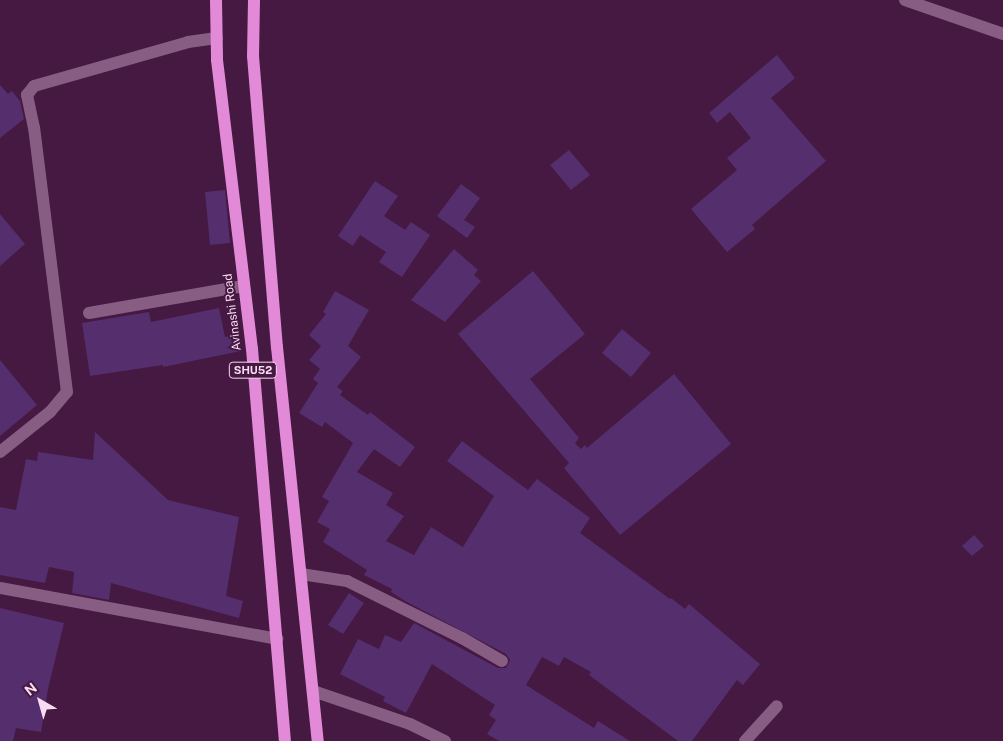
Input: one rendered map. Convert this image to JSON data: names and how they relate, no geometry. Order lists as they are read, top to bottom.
{
  "streets": {
    "main road": ["Avinashi Road", "SHU52"]
  },
  "north": "top left"
}
